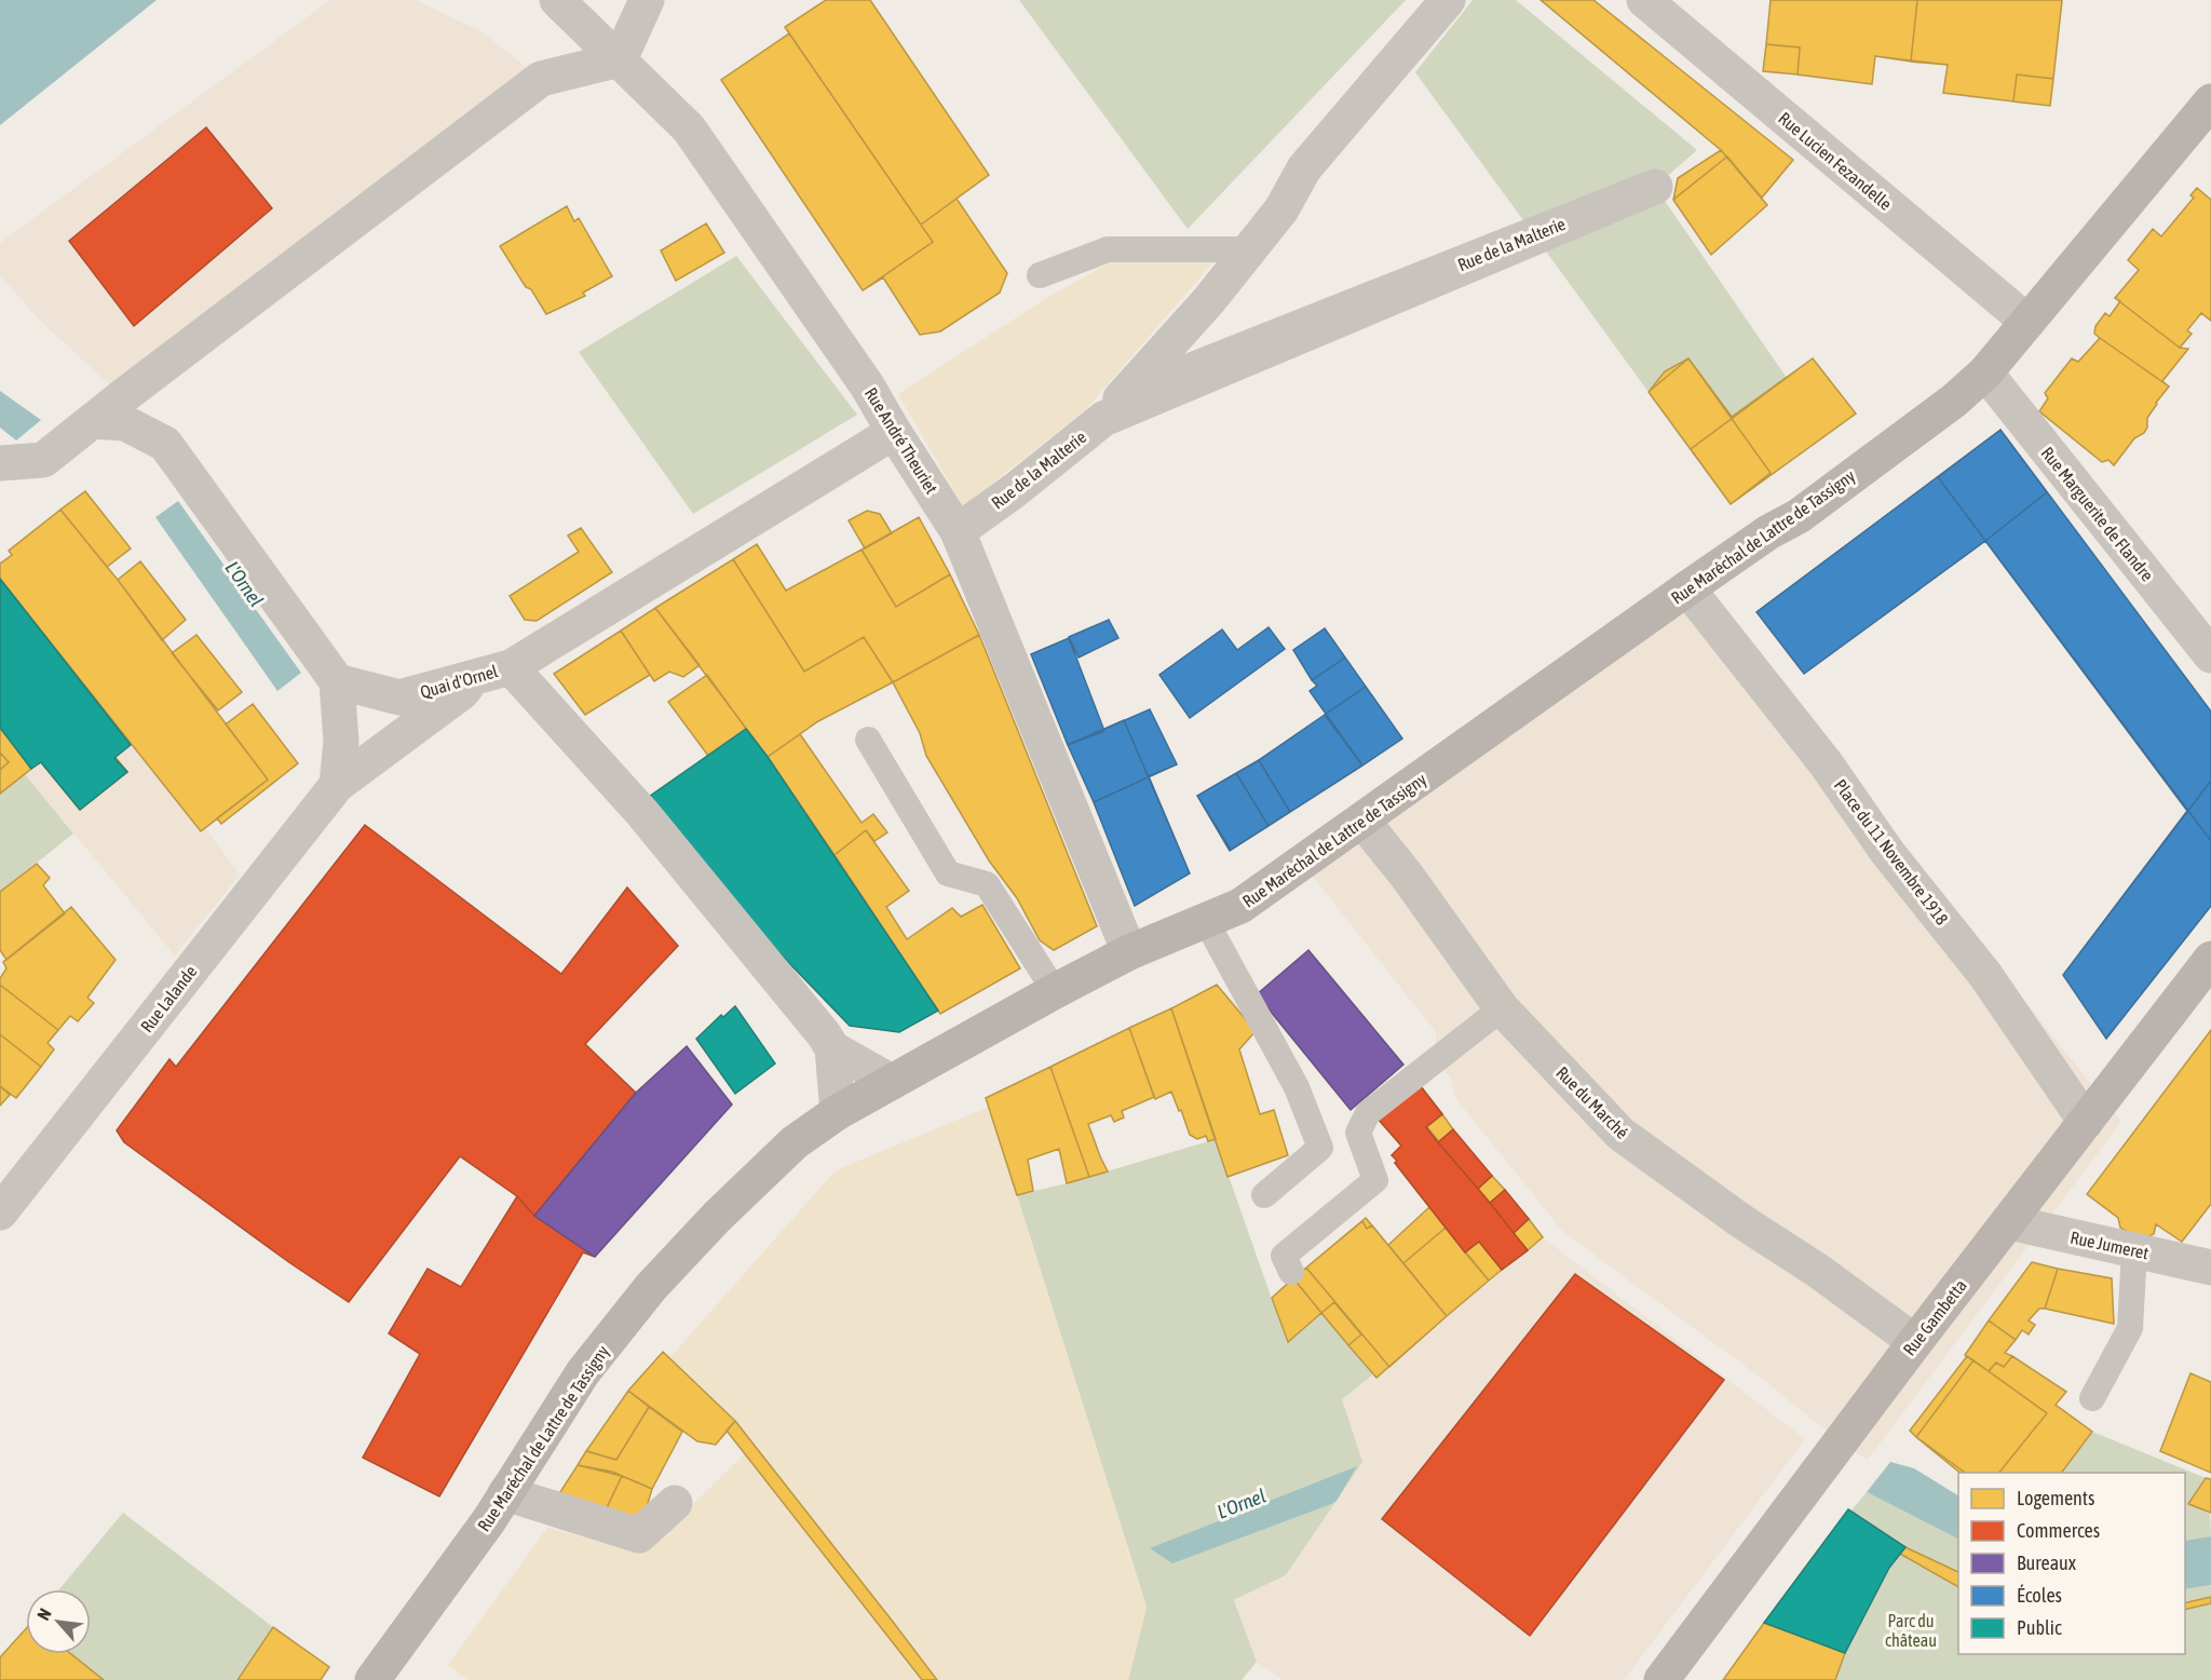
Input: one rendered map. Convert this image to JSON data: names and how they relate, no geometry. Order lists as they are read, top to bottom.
{
  "streets": {
    "main road": ["Rue Maréchal de Lattre de Tassigny", "Rue Gambetta"],
    "street": [
      "Rue Lucien Fezandelle",
      "Rue de la Malterie",
      "Rue André Theuriet",
      "Rue Marguerite de Flandre",
      "Quai d'Ornel",
      "Place du 11 Novembre 1918",
      "Rue Lalande",
      "Rue du Marché",
      "Rue Jumeret"
    ]
  },
  "crossings": [
    ["Rue Lucien Fezandelle", "Rue Maréchal de Lattre de Tassigny"],
    ["Rue de la Malterie", "Rue André Theuriet"],
    ["Rue André Theuriet", "Rue Maréchal de Lattre de Tassigny"],
    ["Rue Marguerite de Flandre", "Rue Maréchal de Lattre de Tassigny"],
    ["Rue Maréchal de Lattre de Tassigny", "Place du 11 Novembre 1918"],
    ["Rue Maréchal de Lattre de Tassigny", "Rue du Marché"],
    ["Quai d'Ornel", "Rue Lalande"],
    ["Place du 11 Novembre 1918", "Rue Gambetta"],
    ["Rue du Marché", "Rue Gambetta"],
    ["Rue Jumeret", "Rue Gambetta"]
  ],
  "water": ["L'Ornel"],
  "parks": ["Parc du château"],
  "legend": [
    "Logements",
    "Commerces",
    "Bureaux",
    "Écoles",
    "Public"
  ],
  "north": "top left"
}
